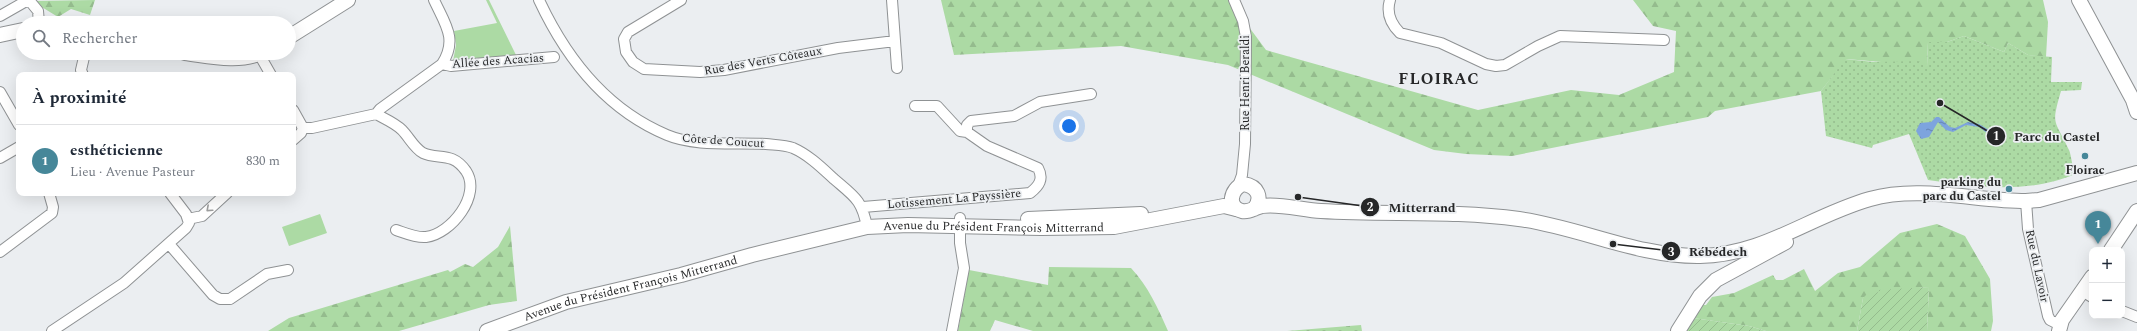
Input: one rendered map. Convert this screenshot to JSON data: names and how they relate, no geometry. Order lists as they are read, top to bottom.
{
  "streets": {
    "street": [
      "Allée des Acacias",
      "Rue des Verts Côteaux",
      "Rue Henri Beraldi",
      "Côte de Coucut",
      "Lotissement La Payssière",
      "Avenue du Président François Mitterrand",
      "Rue du Lavoir"
    ]
  },
  "crossings": [
    ["Rue Henri Beraldi", "Avenue du Président François Mitterrand"],
    ["Côte de Coucut", "Lotissement La Payssière"],
    ["Côte de Coucut", "Avenue du Président François Mitterrand"],
    ["Lotissement La Payssière", "Avenue du Président François Mitterrand"]
  ],
  "districts": ["FLOIRAC"],
  "places": [
    "Parc du Castel",
    "Floirac",
    "parking du parc du Castel",
    "Mitterrand",
    "Rébédech"
  ],
  "page": {
    "search": "Rechercher",
    "heading": "À proximité",
    "list": [
      {
        "mark": "1",
        "name": "esthéticienne",
        "note": "Lieu · Avenue Pasteur",
        "value": "830 m"
      }
    ],
    "pins": "1",
    "map_buttons": ["+", "−"]
  }
}
